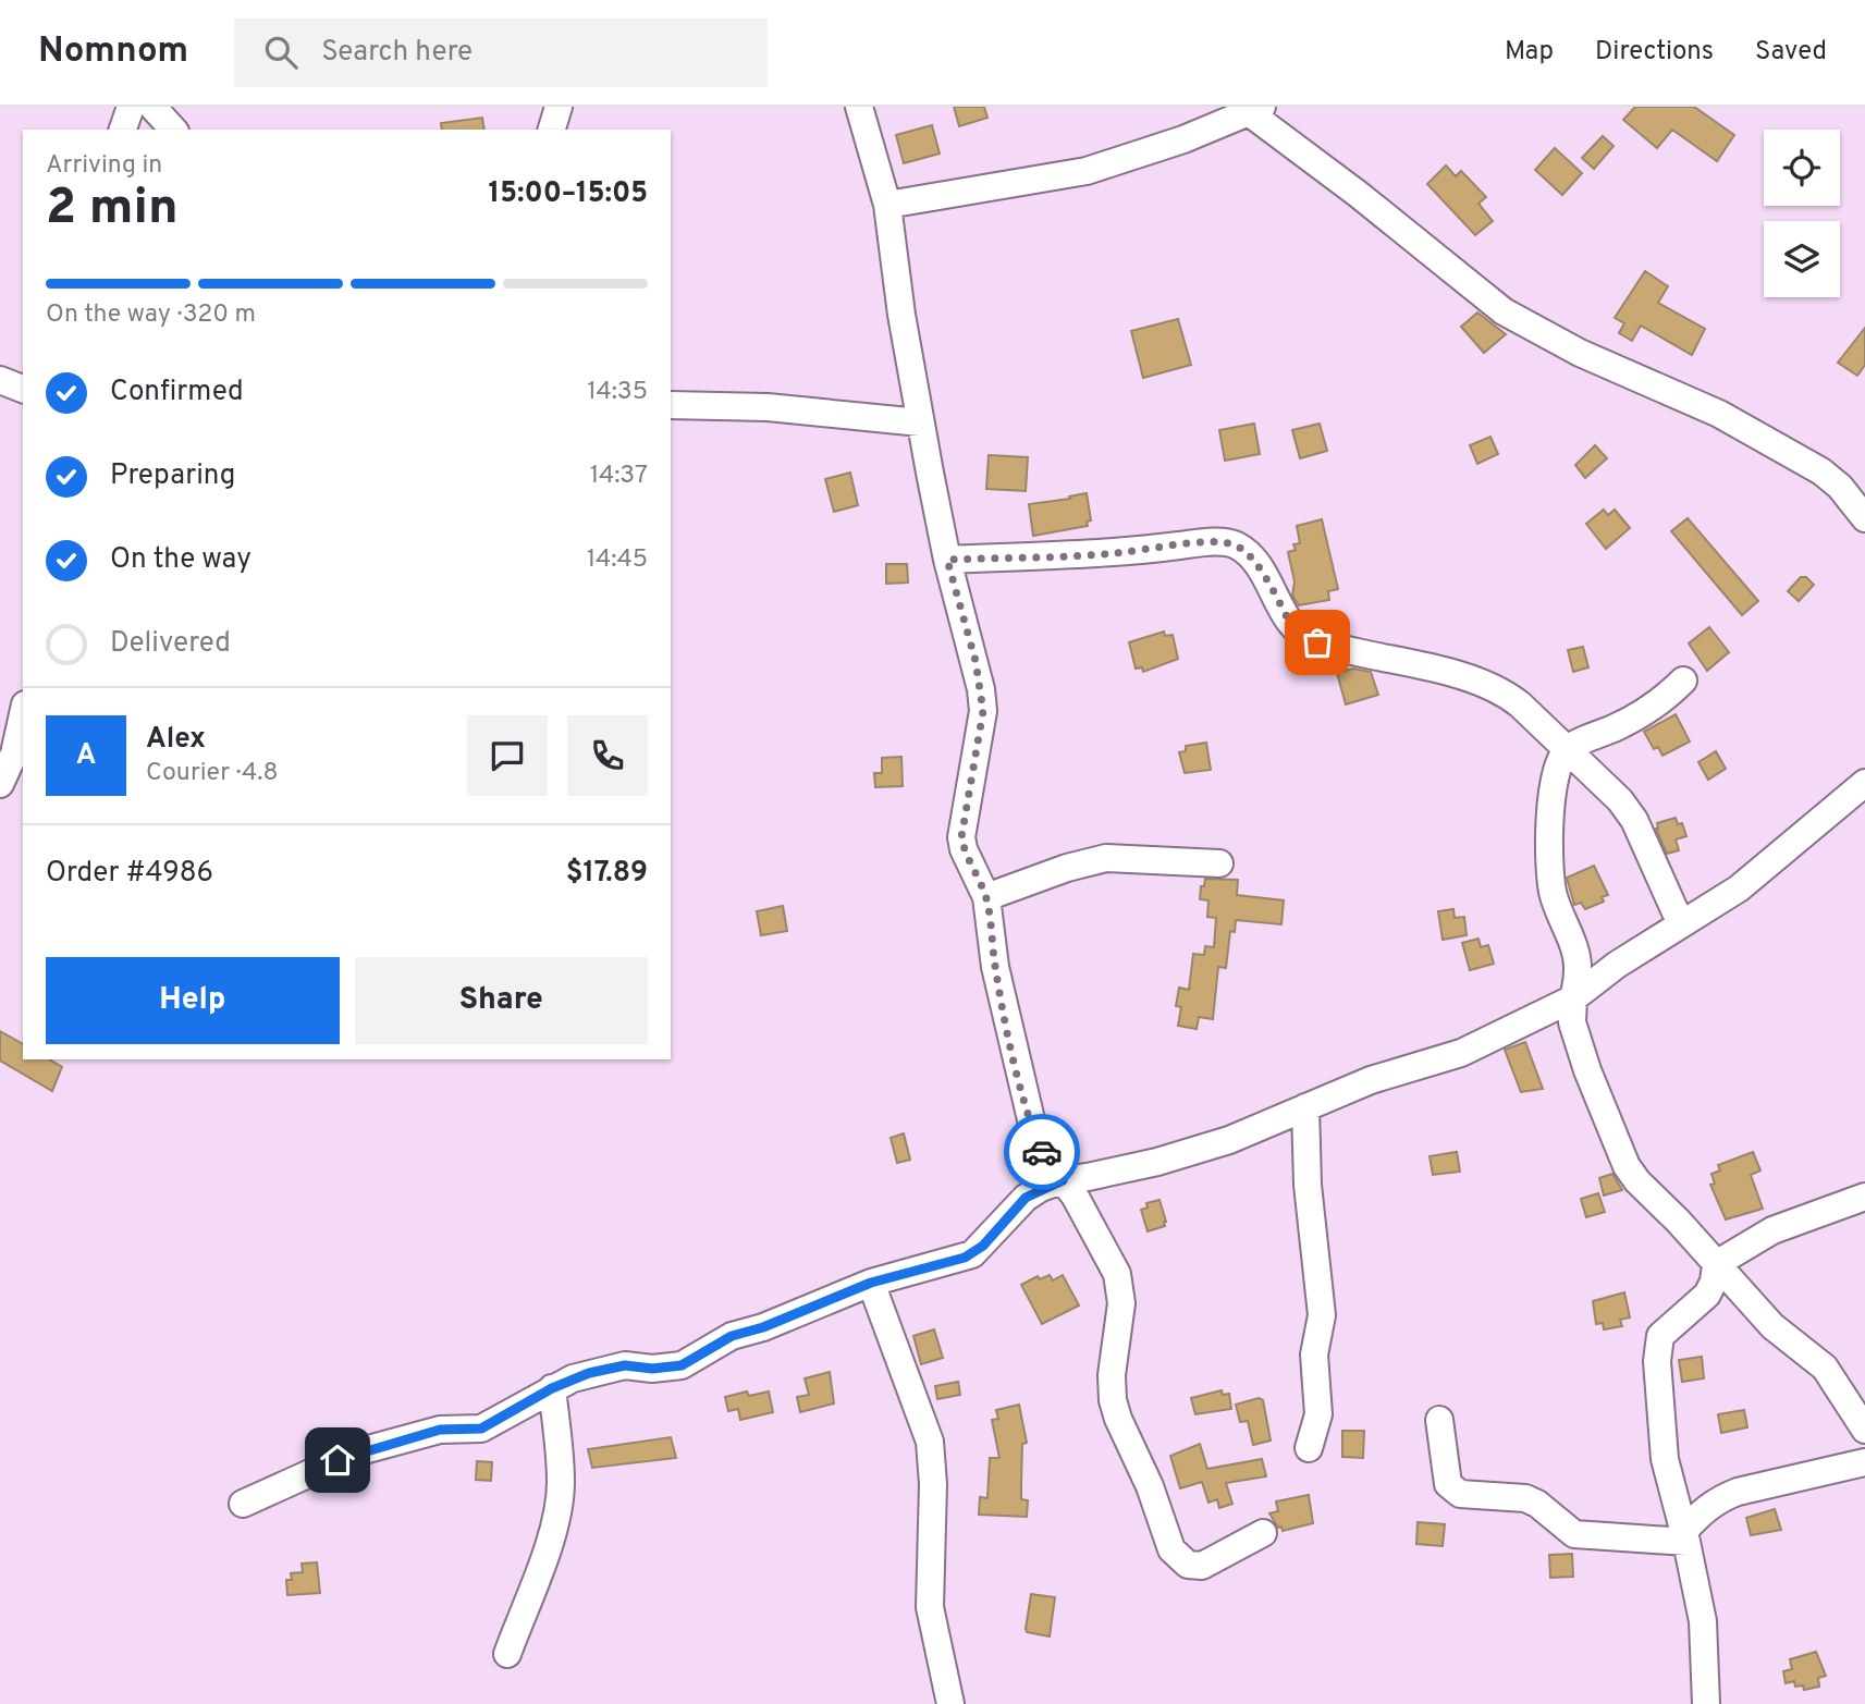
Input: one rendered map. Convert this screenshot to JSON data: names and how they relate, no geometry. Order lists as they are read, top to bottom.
{
  "page": {
    "header": "Nomnom",
    "search": "Search here",
    "nav": ["Map", "Directions", "Saved"],
    "heading": ["2 min", "Arriving in", "15:00–15:05"],
    "panel": [
      "Alex",
      "Courier · 4.8",
      "Order #4986",
      "$17.89"
    ],
    "bar": "On the way · 320 m",
    "list": [
      ["Confirmed", "14:35"],
      ["Preparing", "14:37"],
      ["On the way", "14:45"],
      "Delivered"
    ],
    "round": "A",
    "buttons": ["Help", "Share"]
  }
}
